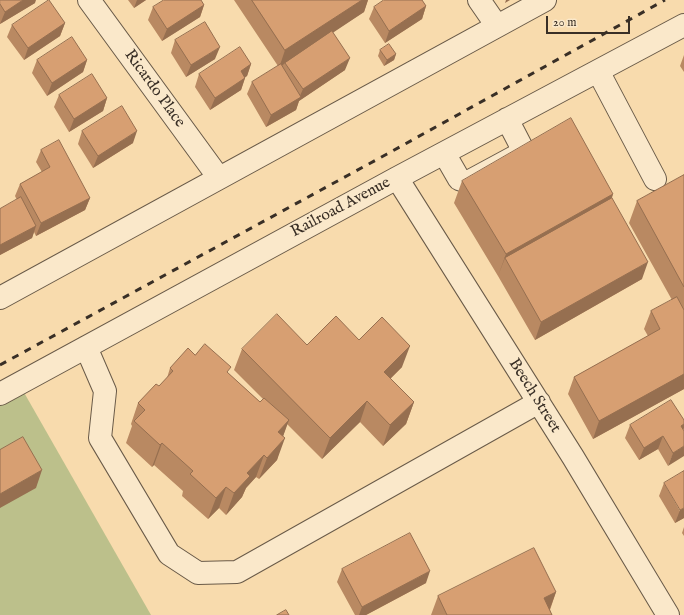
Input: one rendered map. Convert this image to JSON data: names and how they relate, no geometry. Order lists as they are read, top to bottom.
{
  "streets": {
    "street": ["Ricardo Place", "Railroad Avenue", "Beech Street"]
  },
  "crossings": [
    ["Railroad Avenue", "Beech Street"]
  ],
  "scale_bar": "20 m"
}
